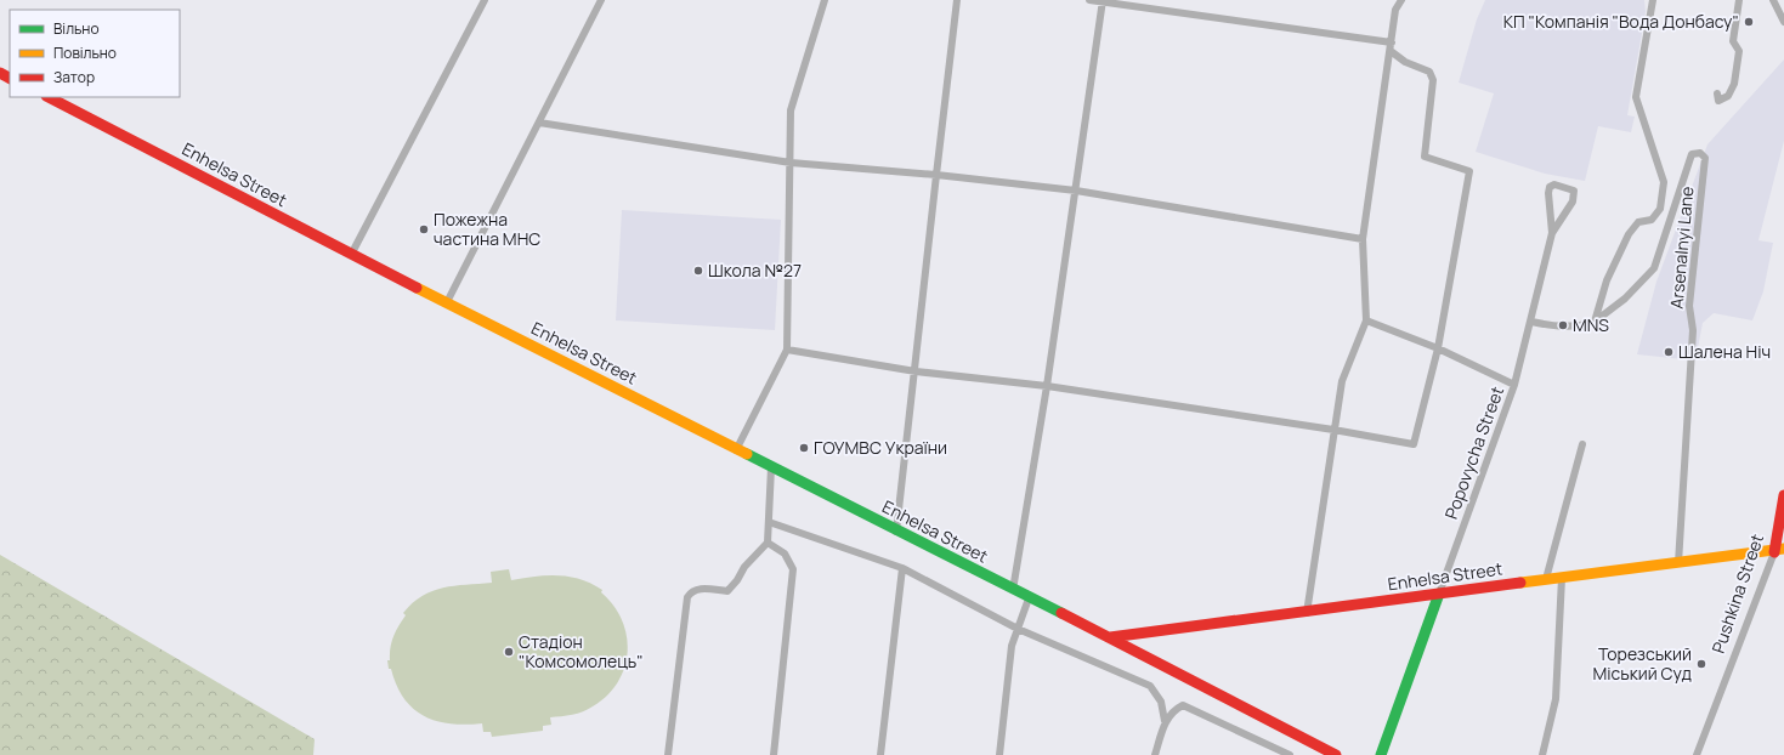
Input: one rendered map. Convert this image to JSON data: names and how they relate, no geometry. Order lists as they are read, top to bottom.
{
  "streets": {
    "street": [
      "Enhelsa Street",
      "Arsenalnyi Lane",
      "Popovycha Street",
      "Pushkina Street"
    ]
  },
  "crossings": [
    ["Enhelsa Street", "Arsenalnyi Lane"],
    ["Enhelsa Street", "Popovycha Street"],
    ["Enhelsa Street", "Pushkina Street"]
  ],
  "places": [
    "КП \"Компанія \"Вода Донбасу\"",
    "Пожежна частина МНС",
    "Школа №27",
    "MNS",
    "Шалена Нiч",
    "ГОУМВС України",
    "Стадіон \"Комсомолець\"",
    "Торезський Міський Суд"
  ],
  "legend": ["Вільно", "Повільно", "Затор"]
}
